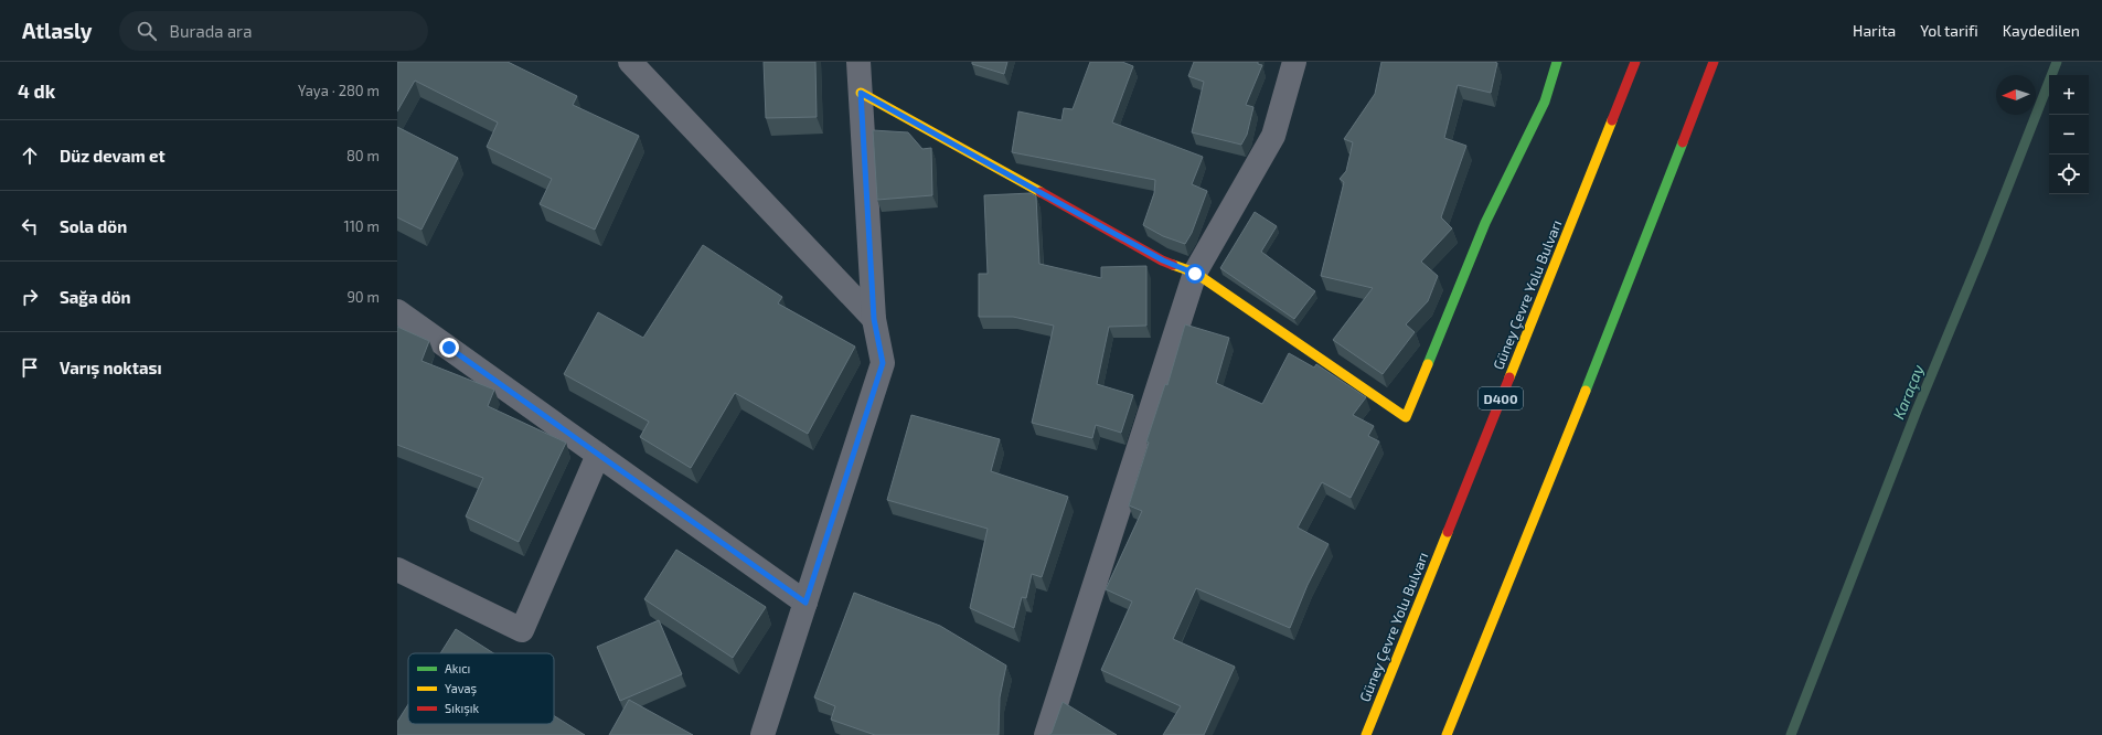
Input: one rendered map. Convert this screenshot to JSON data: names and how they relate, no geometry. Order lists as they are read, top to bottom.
{
  "streets": {
    "main road": ["Güney Çevre Yolu Bulvarı", "D400"]
  },
  "water": ["Karaçay"],
  "legend": ["Akıcı", "Yavaş", "Sıkışık"],
  "north": "left",
  "page": {
    "header": "Atlasly",
    "search": "Burada ara",
    "nav": ["Harita", "Yol tarifi", "Kaydedilen"],
    "heading": ["4 dk", "Yaya · 280 m"],
    "map_buttons": ["+", "−"],
    "list": [
      ["Düz devam et", "80 m"],
      ["Sola dön", "110 m"],
      ["Sağa dön", "90 m"],
      "Varış noktası"
    ]
  }
}
